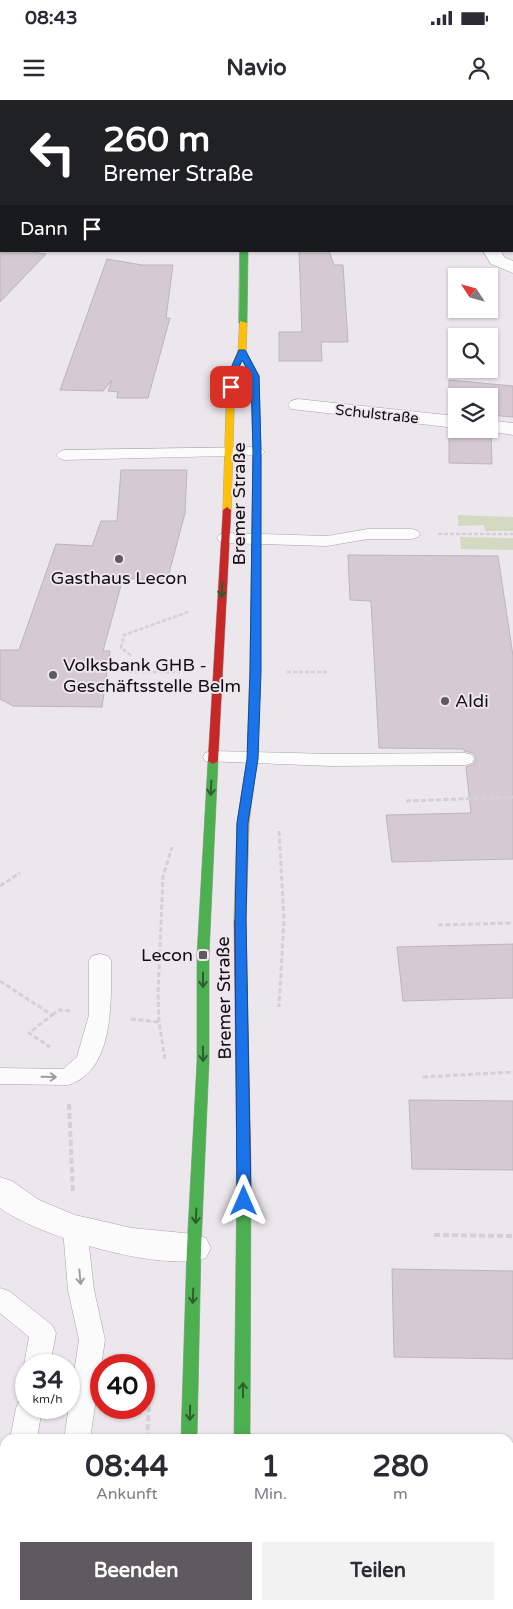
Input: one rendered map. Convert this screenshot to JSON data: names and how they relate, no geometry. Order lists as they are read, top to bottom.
{
  "streets": {
    "street": ["Schulstraße", "Bremer Straße"]
  },
  "places": {
    "other": ["Gasthaus Lecon", "Volksbank GHB - Geschäftsstelle Belm", "Aldi"],
    "transit": ["Lecon"]
  },
  "north": "top left",
  "page": {
    "status": "08:43",
    "header": "Navio",
    "turn": ["260 m", "Bremer Straße"],
    "then": "Dann",
    "speed": "34 km/h",
    "limit": "40",
    "eta": [
      "08:44",
      "Ankunft",
      "1",
      "Min.",
      "280",
      "m"
    ],
    "buttons": ["Beenden", "Teilen"]
  }
}
